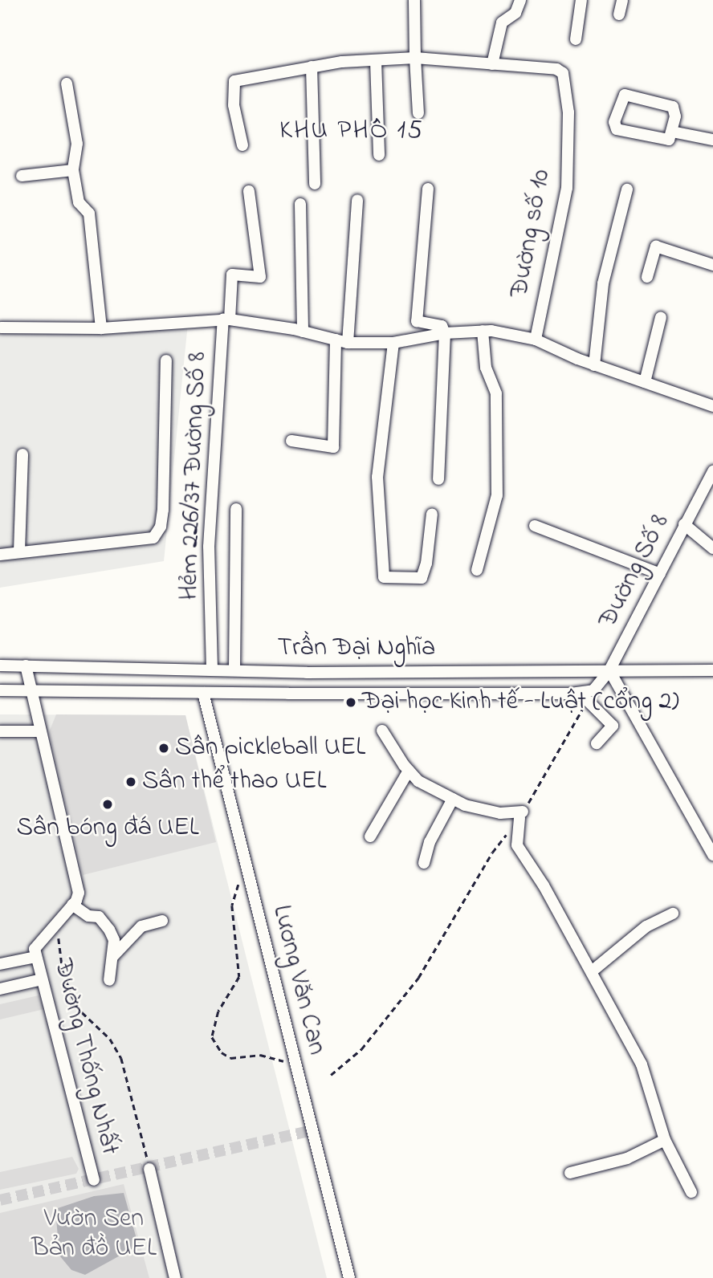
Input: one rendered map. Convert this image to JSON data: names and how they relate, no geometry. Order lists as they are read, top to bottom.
{
  "streets": {
    "street": [
      "Đường số 10",
      "Hẻm 226/37 Đường Số 8",
      "Đường Số 8",
      "Trần Đại Nghĩa",
      "Lương Văn Can",
      "Đường Thống Nhất"
    ]
  },
  "crossings": [
    ["Hẻm 226/37 Đường Số 8", "Trần Đại Nghĩa"],
    ["Đường Số 8", "Trần Đại Nghĩa"],
    ["Trần Đại Nghĩa", "Lương Văn Can"]
  ],
  "districts": ["KHU PHỐ 15"],
  "parks": ["Vườn Sen Bản đồ UEL"],
  "places": [
    "Đại học Kinh tế - Luật (cổng 2)",
    "Sân pickleball UEL",
    "Sân thể thao UEL",
    "Sân bóng đá UEL"
  ]
}
